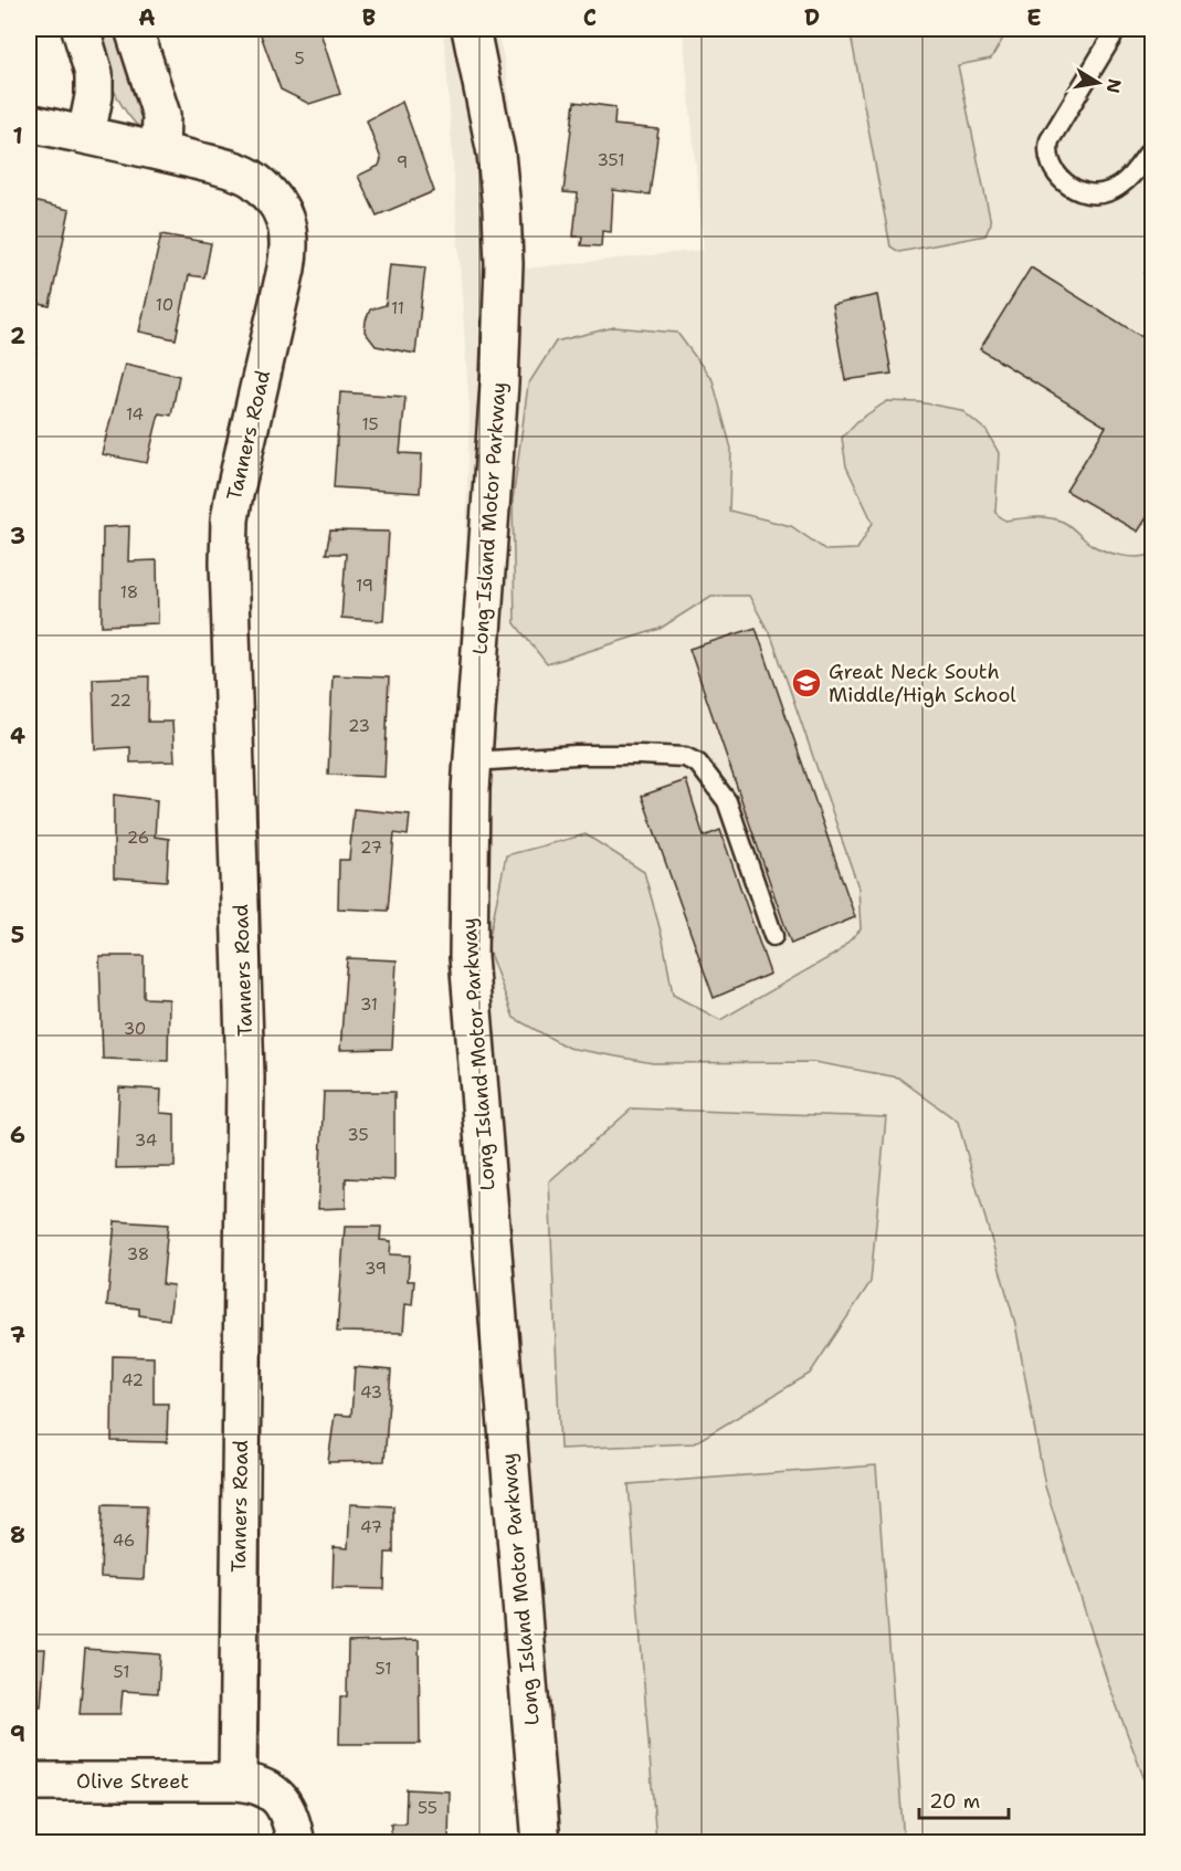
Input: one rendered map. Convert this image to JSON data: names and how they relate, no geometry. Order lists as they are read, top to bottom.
{
  "streets": {
    "street": ["Tanners Road", "Long Island Motor Parkway", "Olive Street"]
  },
  "crossings": [
    ["Tanners Road", "Olive Street"]
  ],
  "places": {
    "school or university": ["Great Neck South Middle/High School"]
  },
  "house_numbers": [
    "5",
    "351",
    "9",
    "10",
    "11",
    "14",
    "15",
    "19",
    "18",
    "22",
    "23",
    "26",
    "27",
    "31",
    "30",
    "35",
    "34",
    "38",
    "39",
    "42",
    "43",
    "47",
    "46",
    "51",
    "51",
    "55"
  ],
  "scale_bar": "20 m",
  "north": "right",
  "grid": {
    "columns": [
      "A",
      "B",
      "C",
      "D",
      "E"
    ],
    "rows": [
      "1",
      "2",
      "3",
      "4",
      "5",
      "6",
      "7",
      "8",
      "9"
    ]
  }
}
